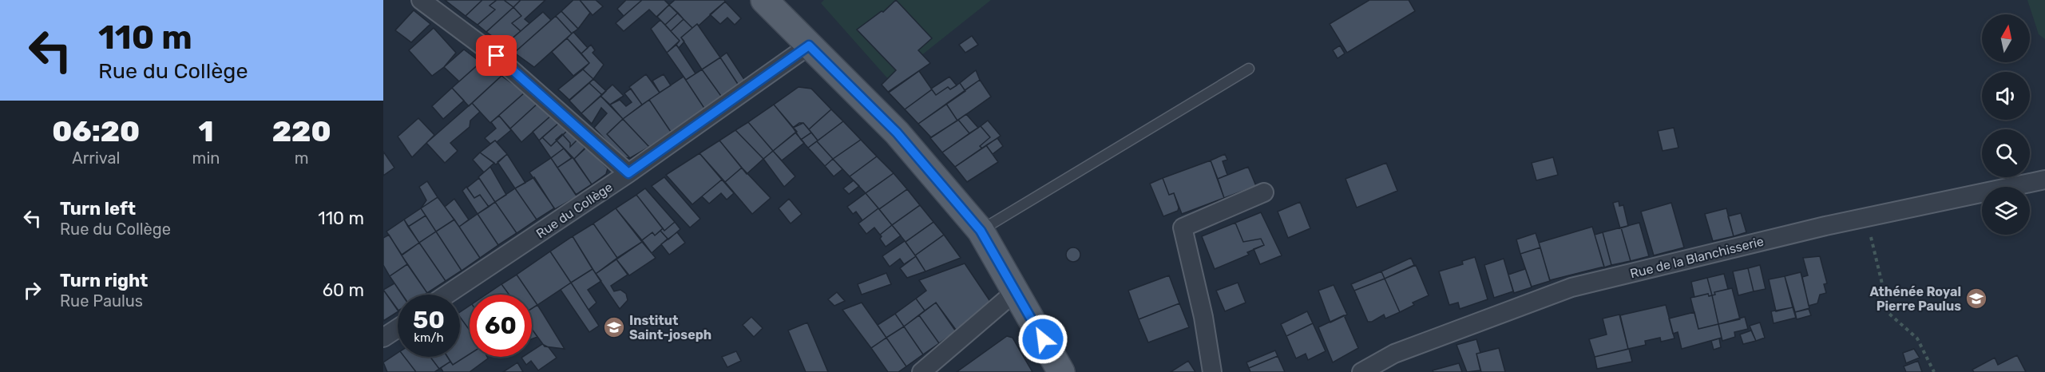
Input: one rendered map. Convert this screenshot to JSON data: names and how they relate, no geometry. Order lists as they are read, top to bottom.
{
  "streets": {
    "street": ["Rue du Collège", "Rue de la Blanchisserie"]
  },
  "places": {
    "school or university": ["Athénée Royal Pierre Paulus", "Institut Saint-joseph"]
  },
  "north": "top",
  "page": {
    "turn": ["110 m", "Rue du Collège"],
    "eta": [
      "06:20",
      "Arrival",
      "1",
      "min",
      "220",
      "m"
    ],
    "list": [
      {
        "name": "Turn left",
        "note": "Rue du Collège",
        "value": "110 m"
      },
      {
        "name": "Turn right",
        "note": "Rue Paulus",
        "value": "60 m"
      }
    ],
    "speed": "50 km/h",
    "limit": "60"
  }
}
